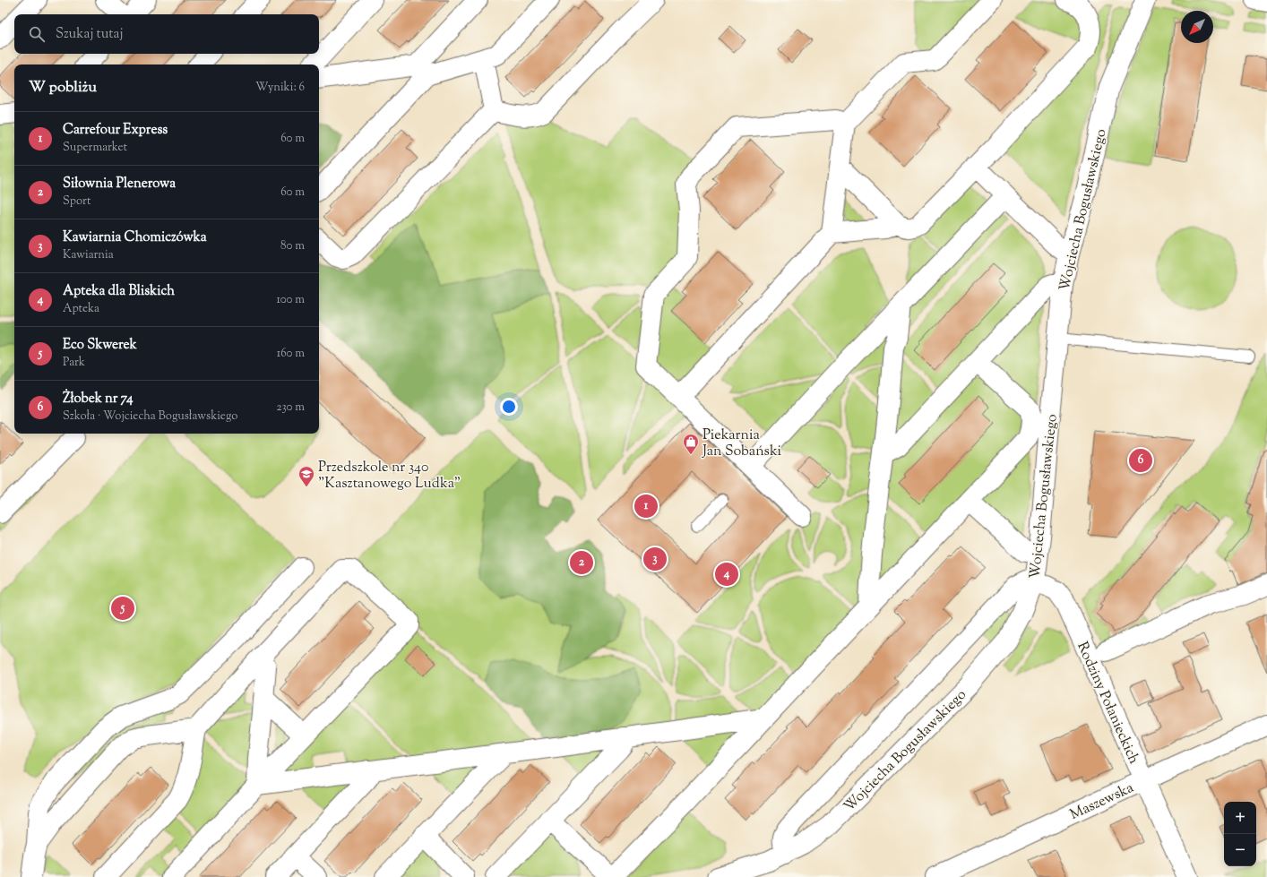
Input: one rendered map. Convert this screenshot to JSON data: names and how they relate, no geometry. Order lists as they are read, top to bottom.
{
  "streets": {
    "street": ["Wojciecha Bogusławskiego", "Rodziny Połanieckich", "Maszewska"]
  },
  "crossings": [
    ["Wojciecha Bogusławskiego", "Rodziny Połanieckich"],
    ["Rodziny Połanieckich", "Maszewska"]
  ],
  "places": {
    "shop": ["Piekarnia Jan Sobański"],
    "school or university": ["Przedszkole nr 340 \"Kasztanowego Ludka\""]
  },
  "north": "bottom left",
  "page": {
    "search": "Szukaj tutaj",
    "heading": ["W pobliżu", "Wyniki: 6"],
    "list": [
      {
        "mark": "1",
        "name": "Carrefour Express",
        "note": "Supermarket",
        "value": "60 m"
      },
      {
        "mark": "2",
        "name": "Siłownia Plenerowa",
        "note": "Sport",
        "value": "60 m"
      },
      {
        "mark": "3",
        "name": "Kawiarnia Chomiczówka",
        "note": "Kawiarnia",
        "value": "80 m"
      },
      {
        "mark": "4",
        "name": "Apteka dla Bliskich",
        "note": "Apteka",
        "value": "100 m"
      },
      {
        "mark": "5",
        "name": "Eco Skwerek",
        "note": "Park",
        "value": "160 m"
      },
      {
        "mark": "6",
        "name": "Żłobek nr 74",
        "note": "Szkoła · Wojciecha Bogusławskiego",
        "value": "230 m"
      }
    ],
    "pins": [
      "6",
      "1",
      "3",
      "2",
      "4",
      "5"
    ],
    "map_buttons": ["+", "−"]
  }
}
